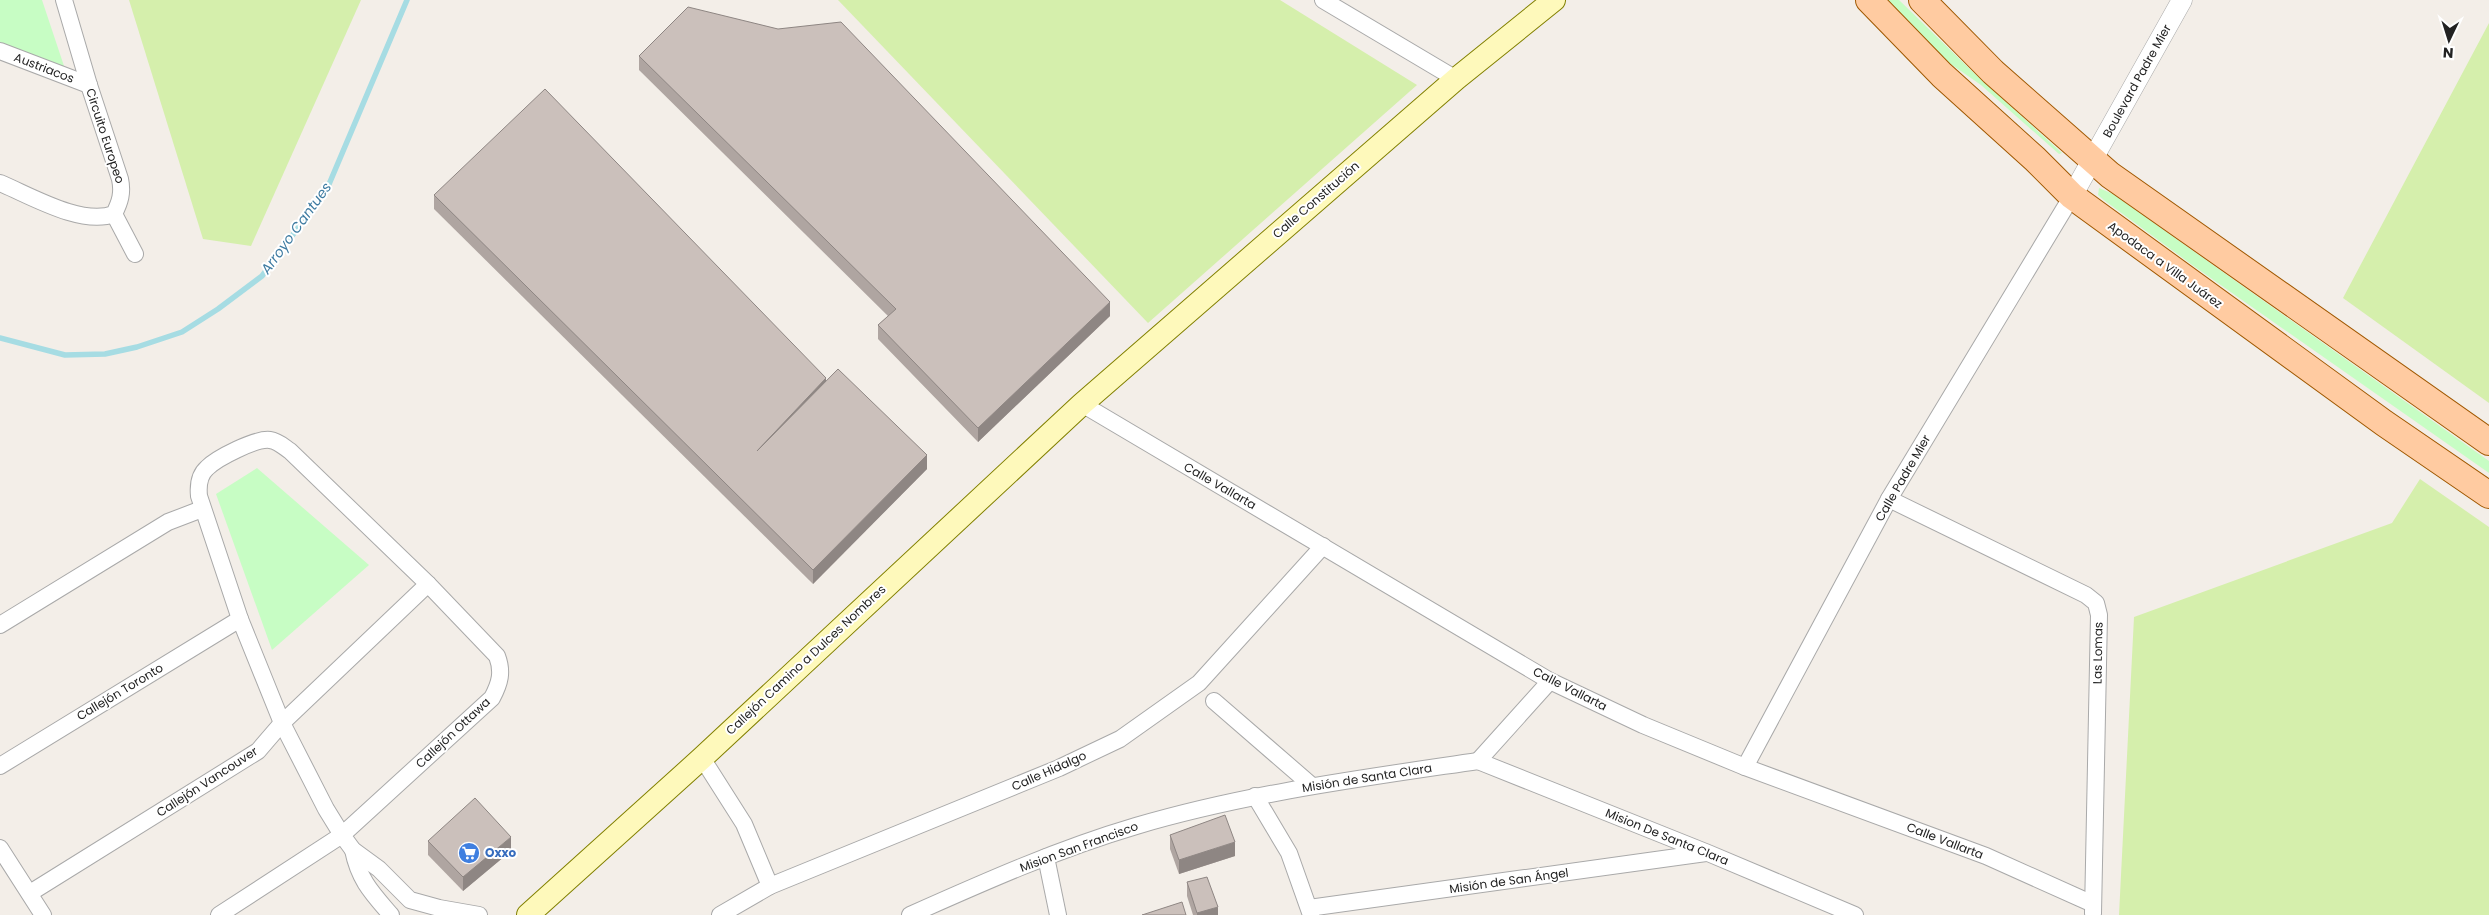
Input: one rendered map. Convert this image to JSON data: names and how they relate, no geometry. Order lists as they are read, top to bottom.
{
  "streets": {
    "main road": ["Calle Constitución", "Apodaca a Villa Juárez", "Callejón Camino a Dulces Nombres"],
    "street": [
      "Austriacos",
      "Boulevard Padre Mier",
      "Circuito Europeo",
      "Calle Padre Mier",
      "Calle Vallarta",
      "Las Lomas",
      "Callejón Toronto",
      "Callejón Ottawa",
      "Calle Hidalgo",
      "Misión de Santa Clara",
      "Callejón Vancouver",
      "Mision De Santa Clara",
      "Mision San Francisco",
      "Misión de San Ángel"
    ]
  },
  "crossings": [
    ["Austriacos", "Circuito Europeo"],
    ["Boulevard Padre Mier", "Apodaca a Villa Juárez"],
    ["Boulevard Padre Mier", "Calle Padre Mier"],
    ["Calle Constitución", "Calle Vallarta"],
    ["Calle Constitución", "Callejón Camino a Dulces Nombres"],
    ["Apodaca a Villa Juárez", "Calle Padre Mier"],
    ["Calle Padre Mier", "Calle Vallarta"],
    ["Calle Padre Mier", "Las Lomas"],
    ["Calle Vallarta", "Las Lomas"],
    ["Calle Vallarta", "Callejón Camino a Dulces Nombres"],
    ["Calle Vallarta", "Calle Hidalgo"],
    ["Callejón Toronto", "Callejón Ottawa"],
    ["Callejón Ottawa", "Callejón Vancouver"],
    ["Misión de Santa Clara", "Mision De Santa Clara"],
    ["Misión de Santa Clara", "Mision San Francisco"],
    ["Mision De Santa Clara", "Misión de San Ángel"]
  ],
  "water": ["Arroyo Cantues"],
  "places": {
    "supermarket": ["Oxxo"]
  },
  "north": "bottom"
}
